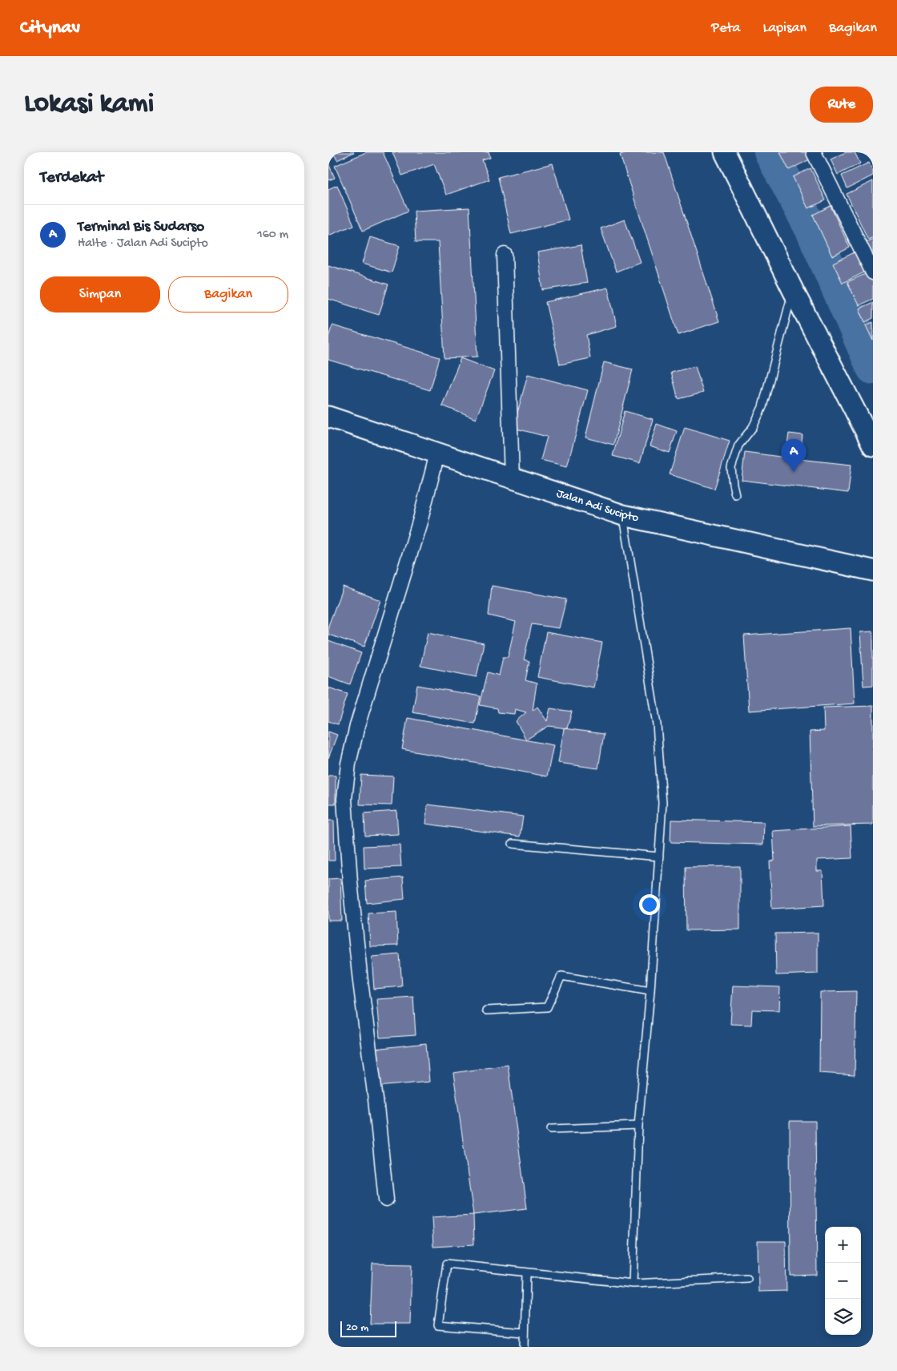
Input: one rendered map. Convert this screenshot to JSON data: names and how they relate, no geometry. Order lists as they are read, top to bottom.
{
  "streets": {
    "main road": ["Jalan Adi Sucipto"]
  },
  "scale_bar": "20 m",
  "page": {
    "header": "Citynav",
    "nav": ["Peta", "Lapisan", "Bagikan"],
    "buttons": [
      "Rute",
      ["Simpan", "Bagikan"]
    ],
    "title": "Lokasi kami",
    "heading": "Terdekat",
    "list": [
      {
        "mark": "A",
        "name": "Terminal Bis Sudarso",
        "note": "Halte · Jalan Adi Sucipto",
        "value": "160 m"
      }
    ],
    "pins": "A",
    "map_buttons": ["+", "−"],
    "scale": "20 m"
  }
}
